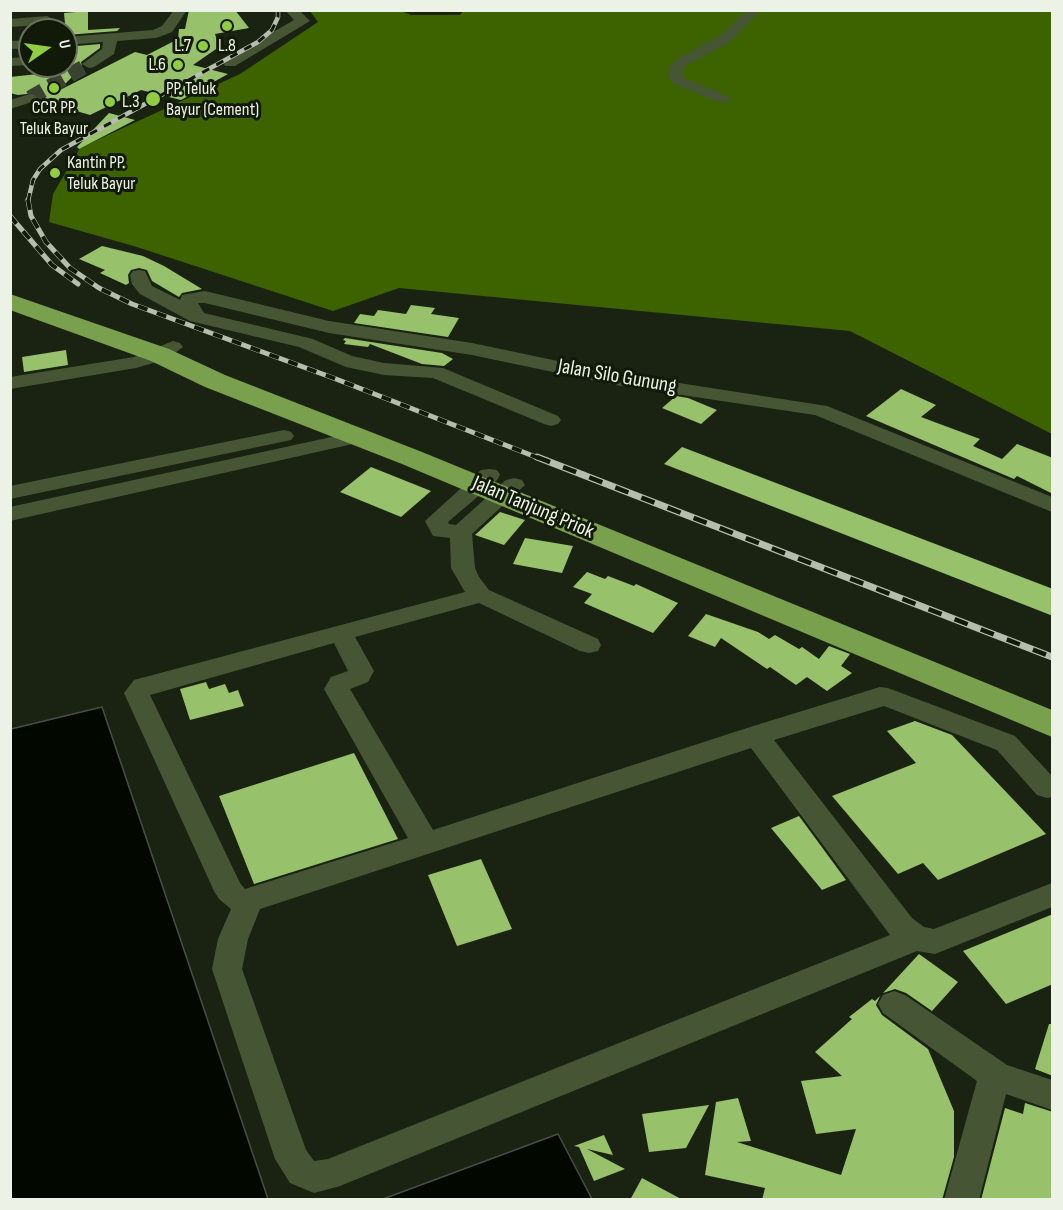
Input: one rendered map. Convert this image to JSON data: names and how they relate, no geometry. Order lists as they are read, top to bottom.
{
  "streets": {
    "highway": ["Jalan Tanjung Priok"],
    "street": ["Jalan Silo Gunung"]
  },
  "places": [
    "L.8",
    "L.7",
    "L.6",
    "CCR PP. Teluk Bayur",
    "PP. Teluk Bayur (Cement)",
    "L.3",
    "Kantin PP. Teluk Bayur"
  ],
  "north": "right"
}
